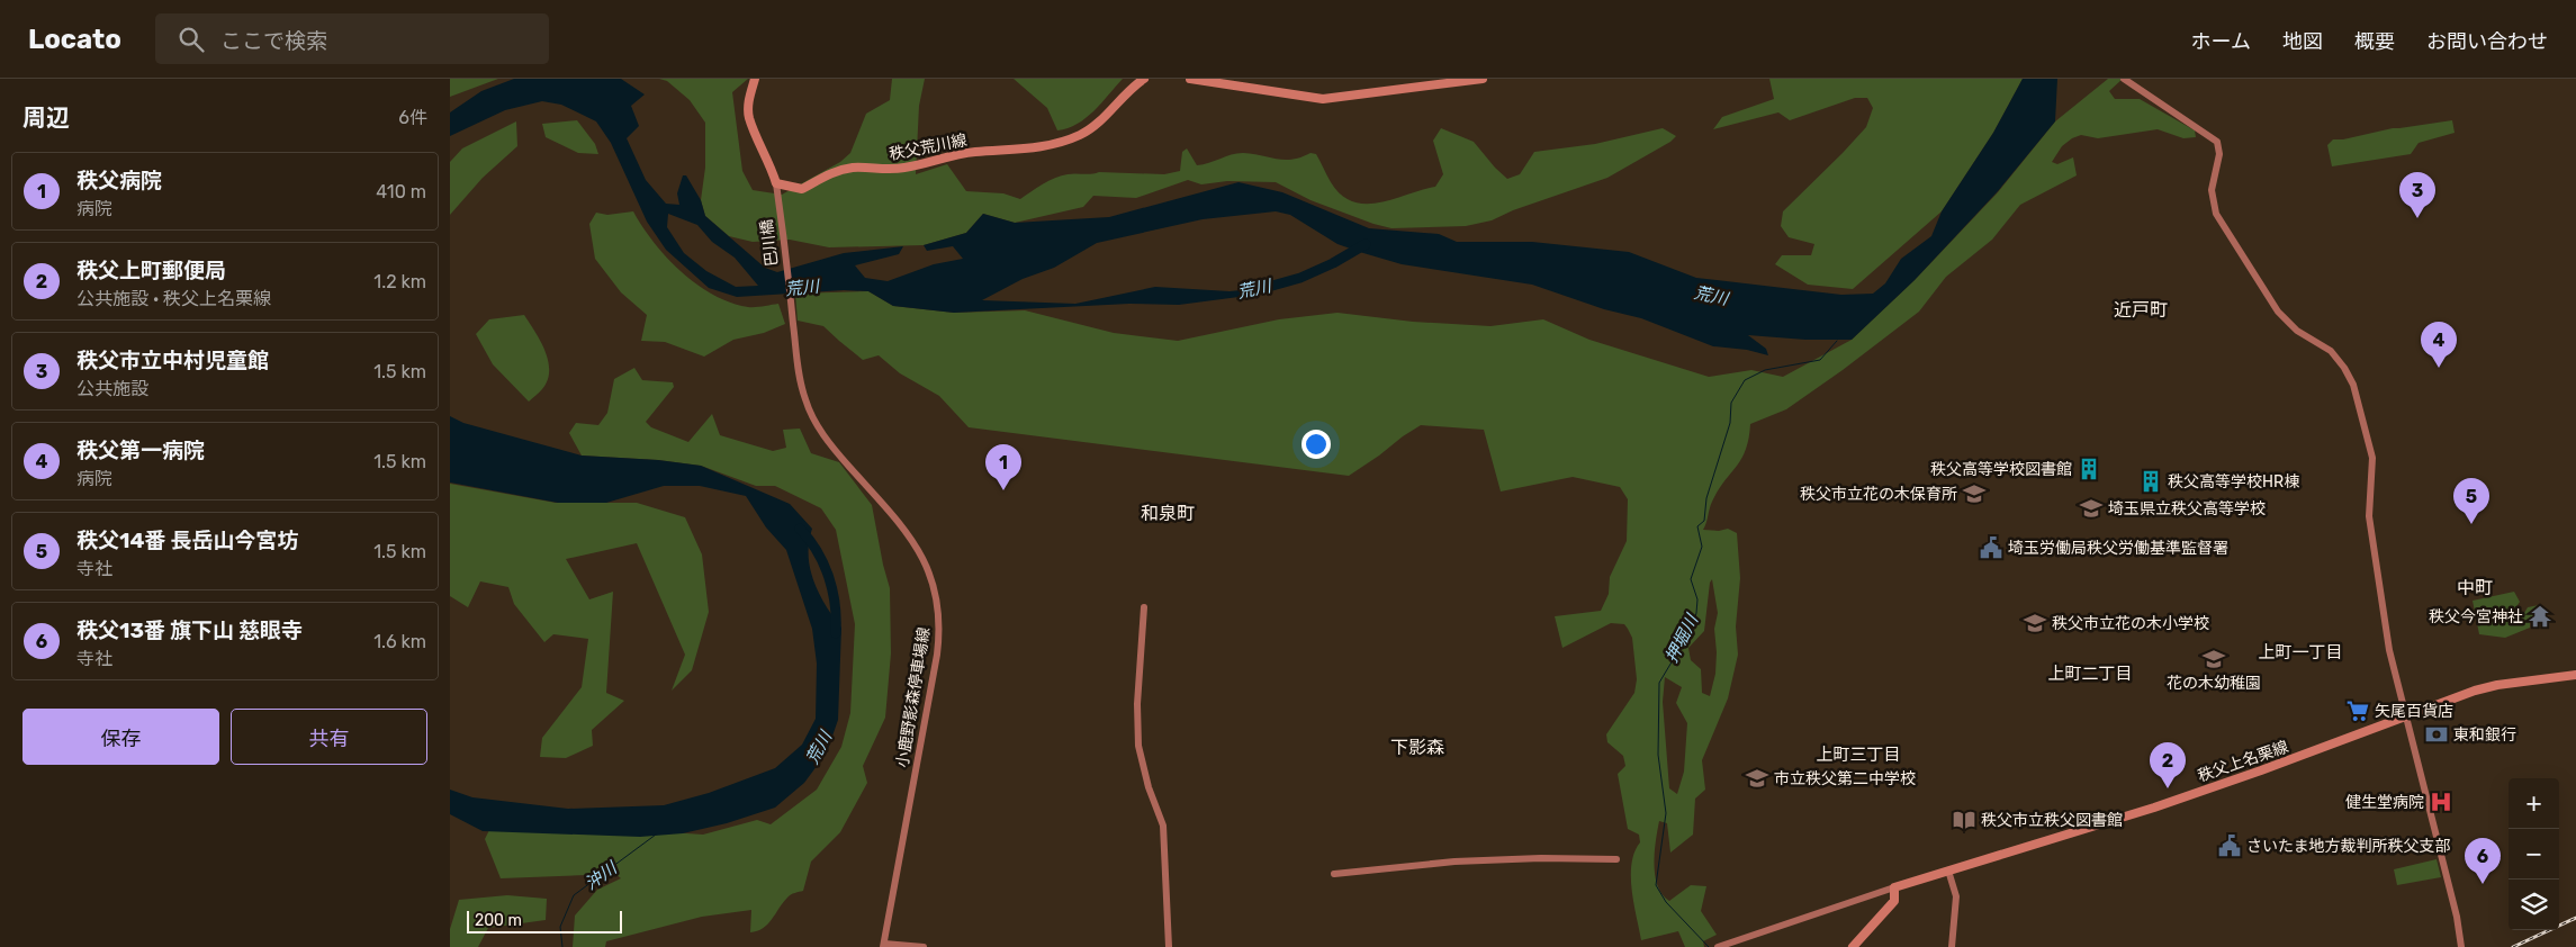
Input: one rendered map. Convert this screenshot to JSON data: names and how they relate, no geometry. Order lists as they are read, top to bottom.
{
  "streets": {
    "main road": ["秩父荒川線", "秩父上名栗線"],
    "street": ["巴川橋", "小鹿野影森停車場線"]
  },
  "crossings": [
    ["秩父荒川線", "巴川橋"],
    ["巴川橋", "小鹿野影森停車場線"]
  ],
  "districts": [
    "近戸町",
    "和泉町",
    "中町",
    "上町一丁目",
    "上町二丁目",
    "下影森",
    "上町三丁目"
  ],
  "water": ["荒川", "押堀川", "沖川"],
  "places": {
    "building": ["秩父高等学校図書館", "秩父高等学校HR棟"],
    "school or university": [
      "秩父市立花の木保育所",
      "埼玉県立秩父高等学校",
      "秩父市立花の木小学校",
      "花の木幼稚園",
      "市立秩父第二中学校"
    ],
    "public building": ["埼玉労働局秩父労働基準監督署", "さいたま地方裁判所秩父支部"],
    "temple": ["秩父今宮神社"],
    "supermarket": ["矢尾百貨店"],
    "bank": ["東和銀行"],
    "hospital": ["健生堂病院"],
    "library": ["秩父市立秩父図書館"]
  },
  "scale_bar": "200 m",
  "page": {
    "header": "Locato",
    "search": "ここで検索",
    "nav": [
      "ホーム",
      "地図",
      "概要",
      "お問い合わせ"
    ],
    "heading": ["周辺", "6件"],
    "list": [
      {
        "mark": "1",
        "name": "秩父病院",
        "note": "病院",
        "value": "410 m"
      },
      {
        "mark": "2",
        "name": "秩父上町郵便局",
        "note": "公共施設 · 秩父上名栗線",
        "value": "1.2 km"
      },
      {
        "mark": "3",
        "name": "秩父市立中村児童館",
        "note": "公共施設",
        "value": "1.5 km"
      },
      {
        "mark": "4",
        "name": "秩父第一病院",
        "note": "病院",
        "value": "1.5 km"
      },
      {
        "mark": "5",
        "name": "秩父14番 長岳山今宮坊",
        "note": "寺社",
        "value": "1.5 km"
      },
      {
        "mark": "6",
        "name": "秩父13番 旗下山 慈眼寺",
        "note": "寺社",
        "value": "1.6 km"
      }
    ],
    "pins": [
      "3",
      "4",
      "1",
      "5",
      "2",
      "6"
    ],
    "buttons": ["保存", "共有"],
    "map_buttons": ["+", "−"],
    "scale": "200 m"
  }
}
